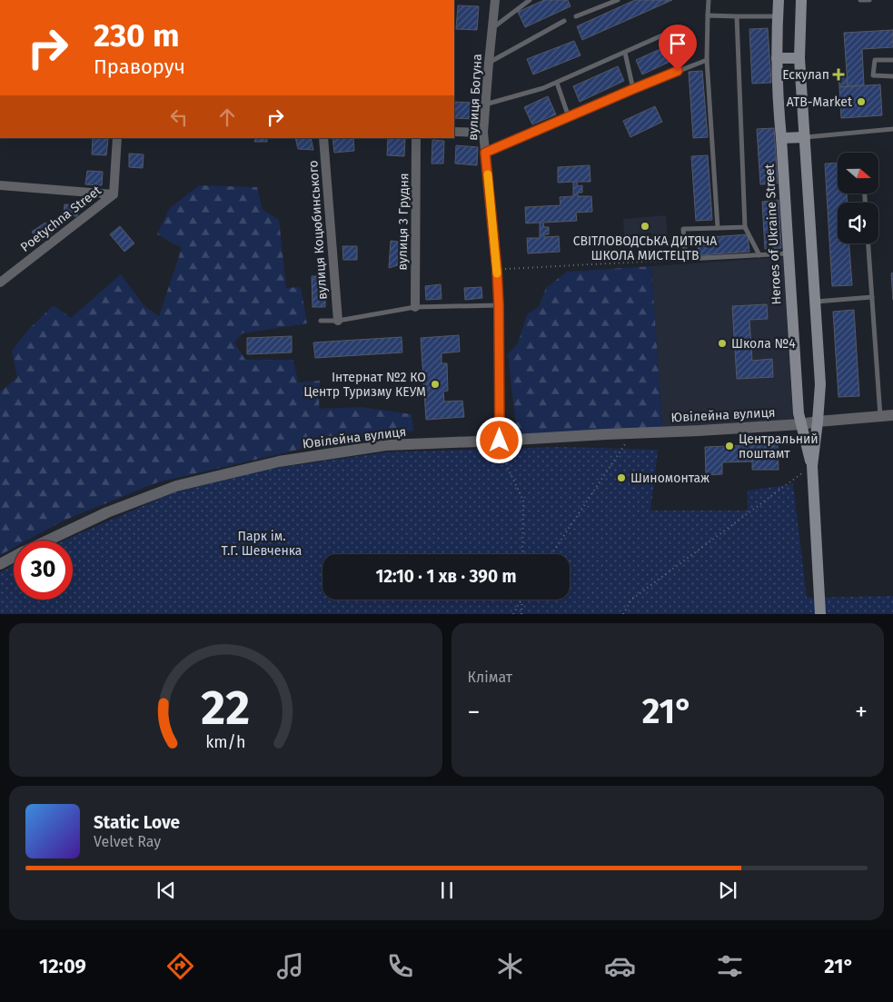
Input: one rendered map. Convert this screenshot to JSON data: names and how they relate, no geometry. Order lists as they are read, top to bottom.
{
  "streets": {
    "main road": ["Heroes of Ukraine Street"],
    "street": [
      "вулиця Богуна",
      "Poetychna Street",
      "вулиця 3 Грудня",
      "вулиця Коцюбинського",
      "Ювілейна вулиця"
    ]
  },
  "crossings": [
    ["вулиця Богуна", "Ювілейна вулиця"],
    ["Heroes of Ukraine Street", "Ювілейна вулиця"]
  ],
  "parks": ["Парк ім. Т.Г. Шевченка"],
  "places": {
    "health": ["Ескулап"],
    "other": [
      "ATB-Market",
      "СВІТЛОВОДСЬКА ДИТЯЧА ШКОЛА МИСТЕЦТВ",
      "Школа №4",
      "Інтернат №2 КО Центр Туризму КЕУМ",
      "Центральний поштамт",
      "Шиномонтаж"
    ]
  },
  "north": "right",
  "page": {
    "turn": ["230 m", "Праворуч"],
    "limit": "30",
    "trip": "12:10 · 1 хв · 390 m",
    "tile": "Клімат",
    "heat": ["−", "21°", "+"],
    "song": ["Static Love", "Velvet Ray"],
    "tabs": ["12:09", "21°"],
    "gauge": ["22", "km/h"]
  }
}
